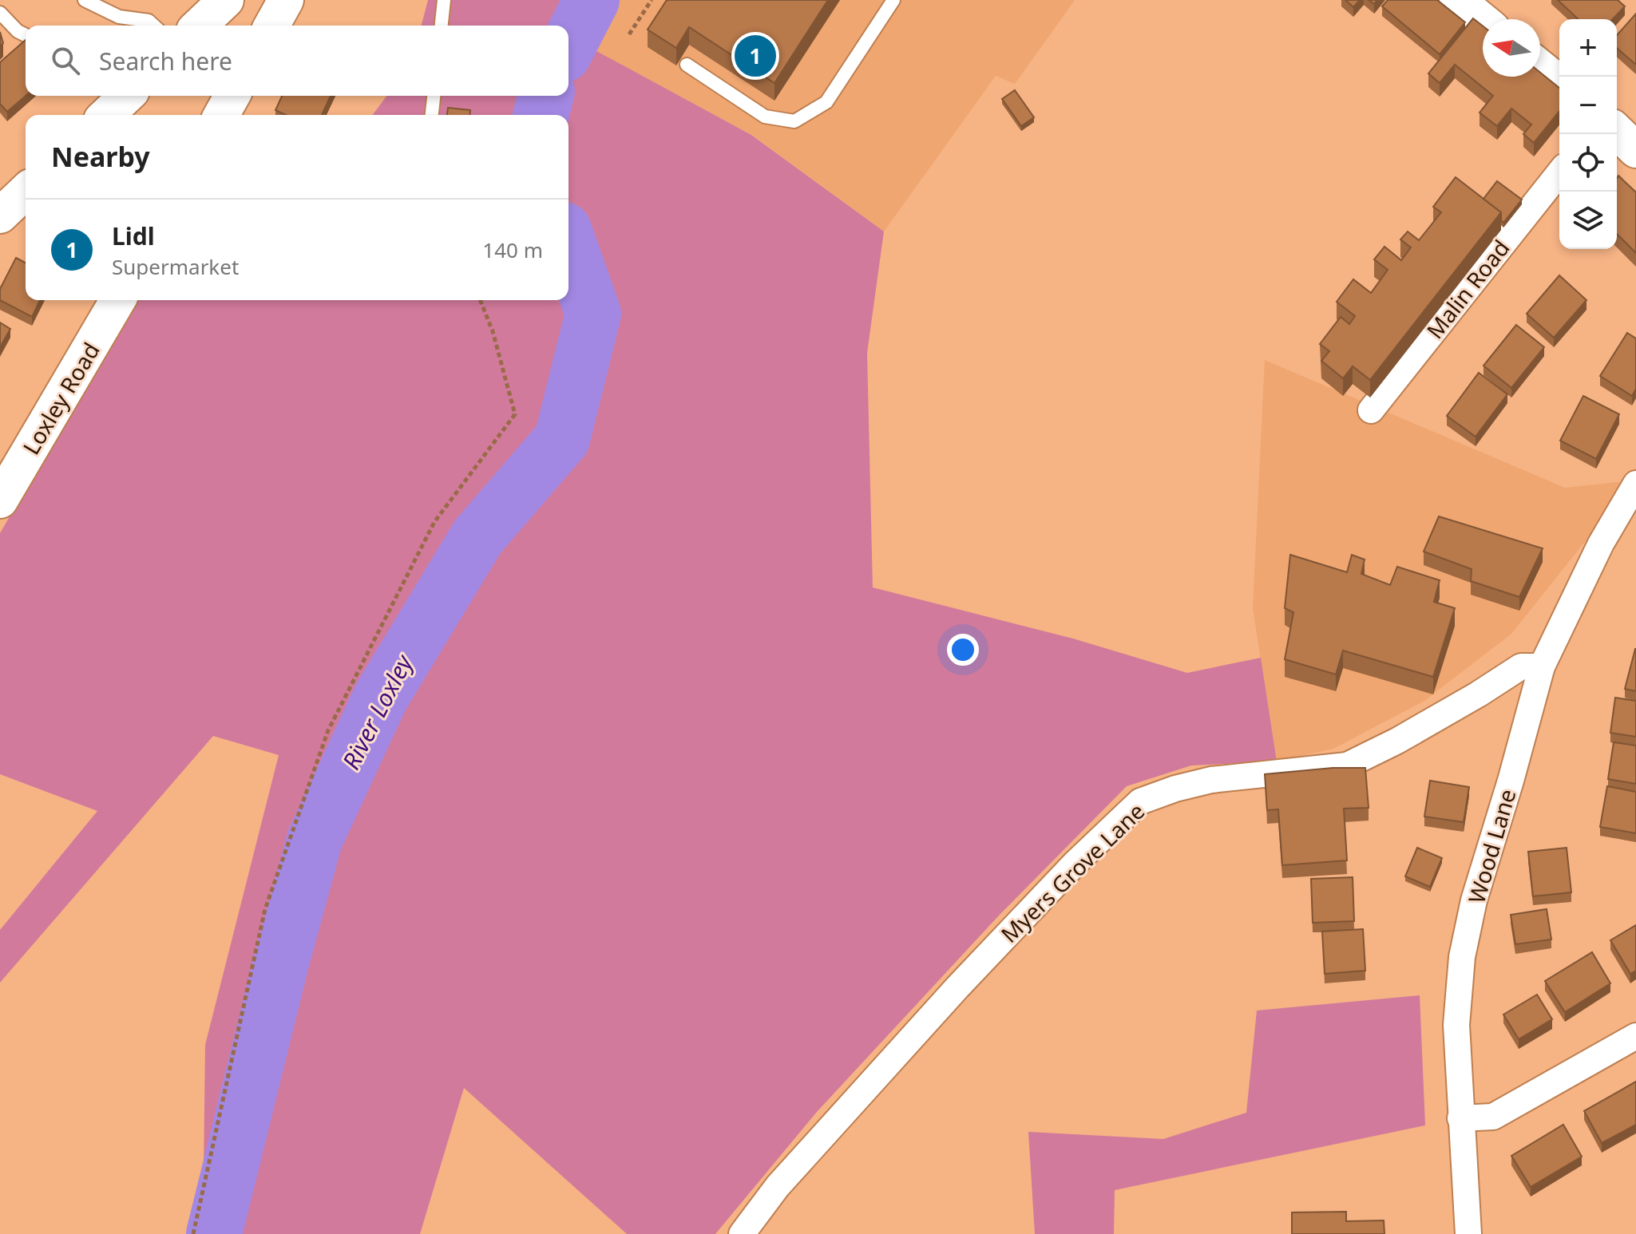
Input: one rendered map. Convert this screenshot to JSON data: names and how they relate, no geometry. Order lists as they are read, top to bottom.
{
  "streets": {
    "main road": ["Loxley Road"],
    "street": ["Malin Road", "Wood Lane", "Myers Grove Lane"]
  },
  "crossings": [
    ["Wood Lane", "Myers Grove Lane"]
  ],
  "water": ["River Loxley"],
  "north": "left",
  "page": {
    "map_buttons": ["+", "−"],
    "search": "Search here",
    "pins": "1",
    "heading": "Nearby",
    "list": [
      {
        "mark": "1",
        "name": "Lidl",
        "note": "Supermarket",
        "value": "140 m"
      }
    ]
  }
}
